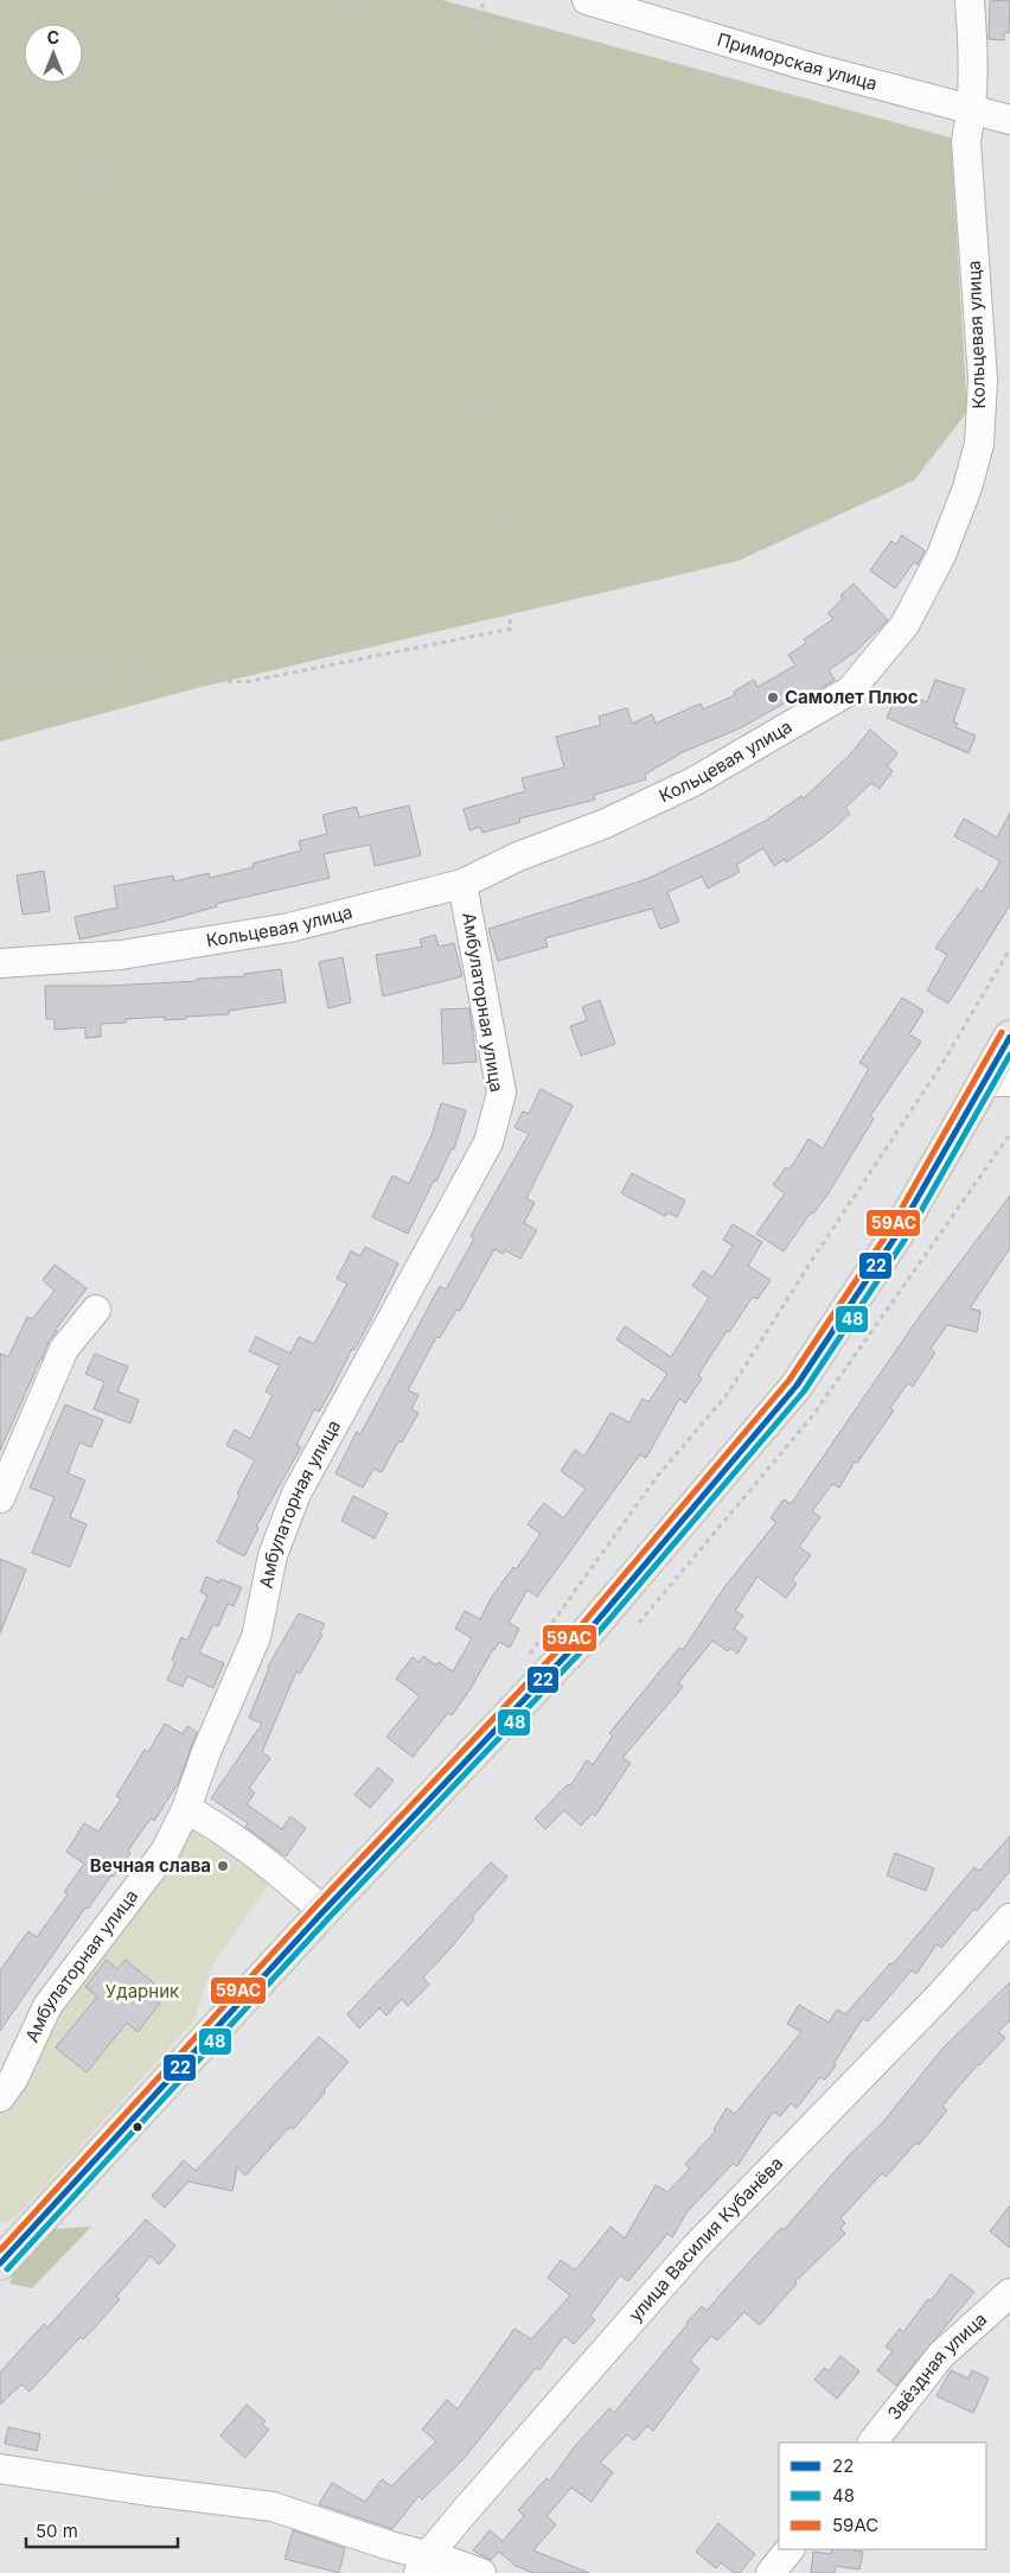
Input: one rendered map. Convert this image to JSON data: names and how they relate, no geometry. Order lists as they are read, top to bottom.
{
  "streets": {
    "street": [
      "Приморская улица",
      "Кольцевая улица",
      "Амбулаторная улица",
      "улица Василия Кубанёва",
      "Звёздная улица"
    ]
  },
  "crossings": [
    ["Приморская улица", "Кольцевая улица"],
    ["Кольцевая улица", "Амбулаторная улица"]
  ],
  "parks": ["Ударник"],
  "places": ["Самолет Плюс", "Вечная слава"],
  "lines": ["transit line 59АС", "transit line 22", "transit line 48"],
  "legend": ["22", "48", "59АС"],
  "scale_bar": "50 m",
  "north": "top"
}
